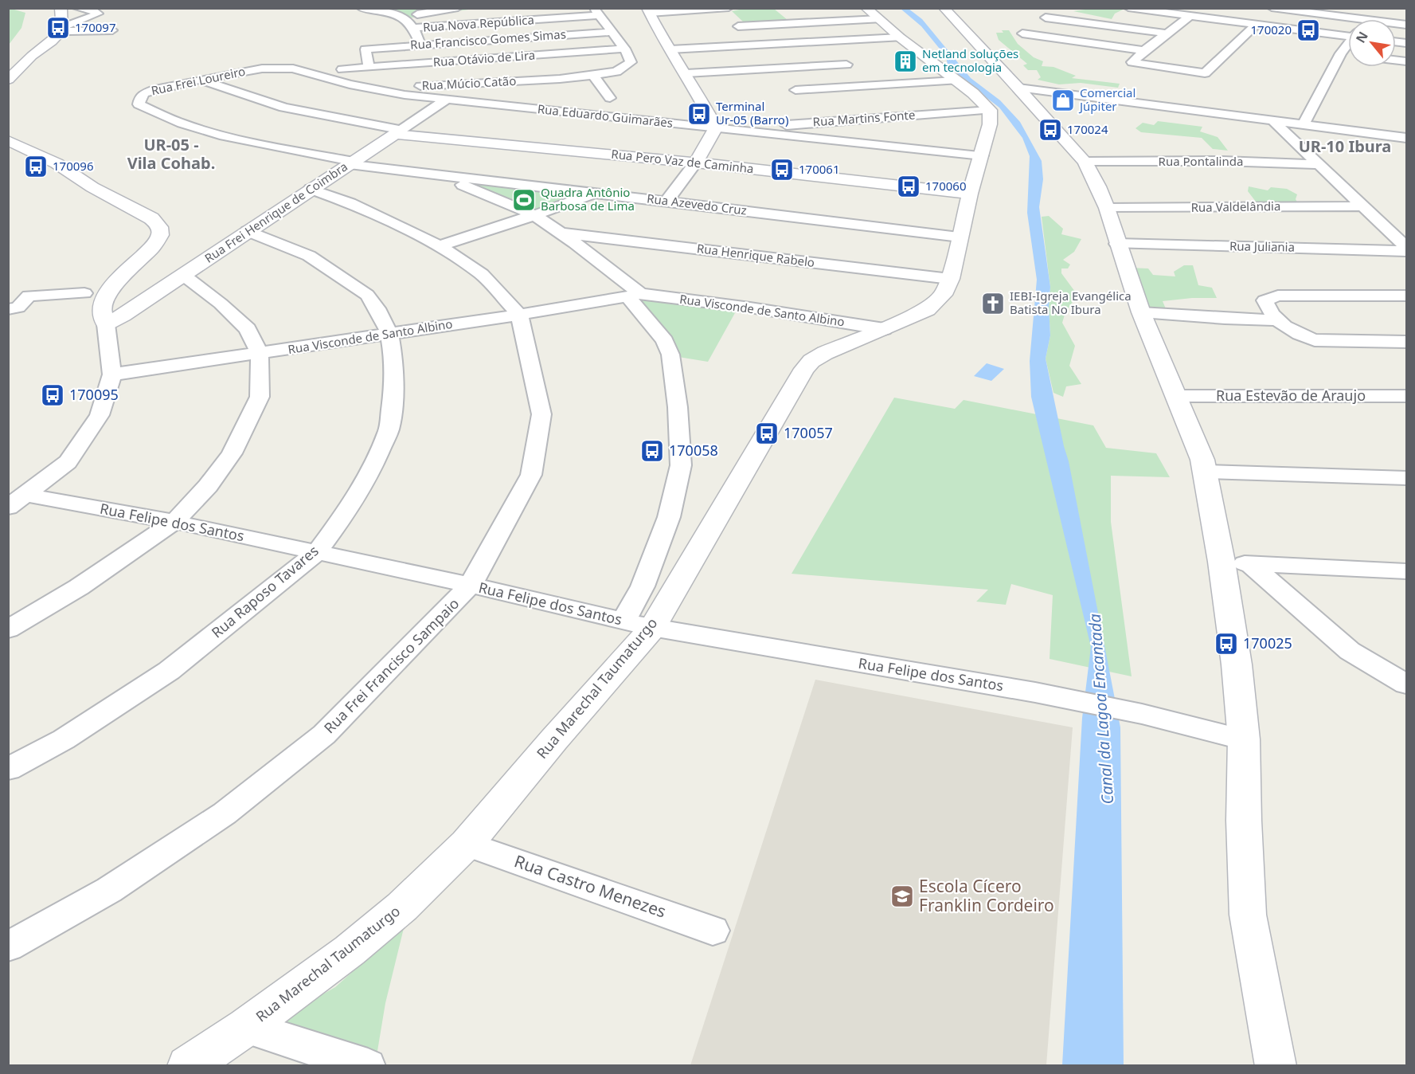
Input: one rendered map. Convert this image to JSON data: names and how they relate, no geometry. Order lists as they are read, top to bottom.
{
  "streets": {
    "main road": ["Rua Pero Vaz de Caminha", "Rua Frei Henrique de Coimbra", "Rua Marechal Taumaturgo"],
    "street": [
      "Rua Nova República",
      "Rua Francisco Gomes Simas",
      "Rua Otávio de Lira",
      "Rua Frei Loureiro",
      "Rua Múcio Catão",
      "Rua Eduardo Guimarães",
      "Rua Martins Fonte",
      "Rua Pontalinda",
      "Rua Azevedo Cruz",
      "Rua Valdelândia",
      "Rua Juliania",
      "Rua Henrique Rabelo",
      "Rua Visconde de Santo Albino",
      "Rua Estevão de Araujo",
      "Rua Felipe dos Santos",
      "Rua Raposo Tavares",
      "Rua Frei Francisco Sampaio",
      "Rua Castro Menezes"
    ]
  },
  "crossings": [
    ["Rua Nova República", "Rua Francisco Gomes Simas"],
    ["Rua Francisco Gomes Simas", "Rua Otávio de Lira"],
    ["Rua Otávio de Lira", "Rua Múcio Catão"],
    ["Rua Frei Loureiro", "Rua Eduardo Guimarães"],
    ["Rua Frei Loureiro", "Rua Azevedo Cruz"],
    ["Rua Frei Loureiro", "Rua Frei Henrique de Coimbra"],
    ["Rua Eduardo Guimarães", "Rua Martins Fonte"],
    ["Rua Eduardo Guimarães", "Rua Frei Henrique de Coimbra"],
    ["Rua Eduardo Guimarães", "Rua Marechal Taumaturgo"],
    ["Rua Martins Fonte", "Rua Marechal Taumaturgo"],
    ["Rua Pero Vaz de Caminha", "Rua Frei Henrique de Coimbra"],
    ["Rua Pero Vaz de Caminha", "Rua Marechal Taumaturgo"],
    ["Rua Azevedo Cruz", "Rua Frei Henrique de Coimbra"],
    ["Rua Azevedo Cruz", "Rua Marechal Taumaturgo"],
    ["Rua Frei Henrique de Coimbra", "Rua Raposo Tavares"],
    ["Rua Henrique Rabelo", "Rua Marechal Taumaturgo"],
    ["Rua Visconde de Santo Albino", "Rua Raposo Tavares"],
    ["Rua Visconde de Santo Albino", "Rua Frei Francisco Sampaio"],
    ["Rua Visconde de Santo Albino", "Rua Marechal Taumaturgo"],
    ["Rua Felipe dos Santos", "Rua Raposo Tavares"],
    ["Rua Felipe dos Santos", "Rua Frei Francisco Sampaio"],
    ["Rua Felipe dos Santos", "Rua Marechal Taumaturgo"],
    ["Rua Marechal Taumaturgo", "Rua Castro Menezes"]
  ],
  "districts": ["UR-05 - Vila Cohab.", "UR-10 Ibura"],
  "water": ["Canal da Lagoa Encantada"],
  "places": {
    "bus stop": [
      "170097",
      "170020",
      "Terminal Ur-05 (Barro)",
      "170024",
      "170096",
      "170061",
      "170060",
      "170095",
      "170057",
      "170058",
      "170025"
    ],
    "building": ["Netland soluções em tecnologia"],
    "shop": ["Comercial Júpiter"],
    "sports": ["Quadra Antônio Barbosa de Lima"],
    "church": ["IEBI-Igreja Evangélica Batista No Ibura"],
    "school or university": ["Escola Cícero Franklin Cordeiro"]
  },
  "north": "top left"
}
